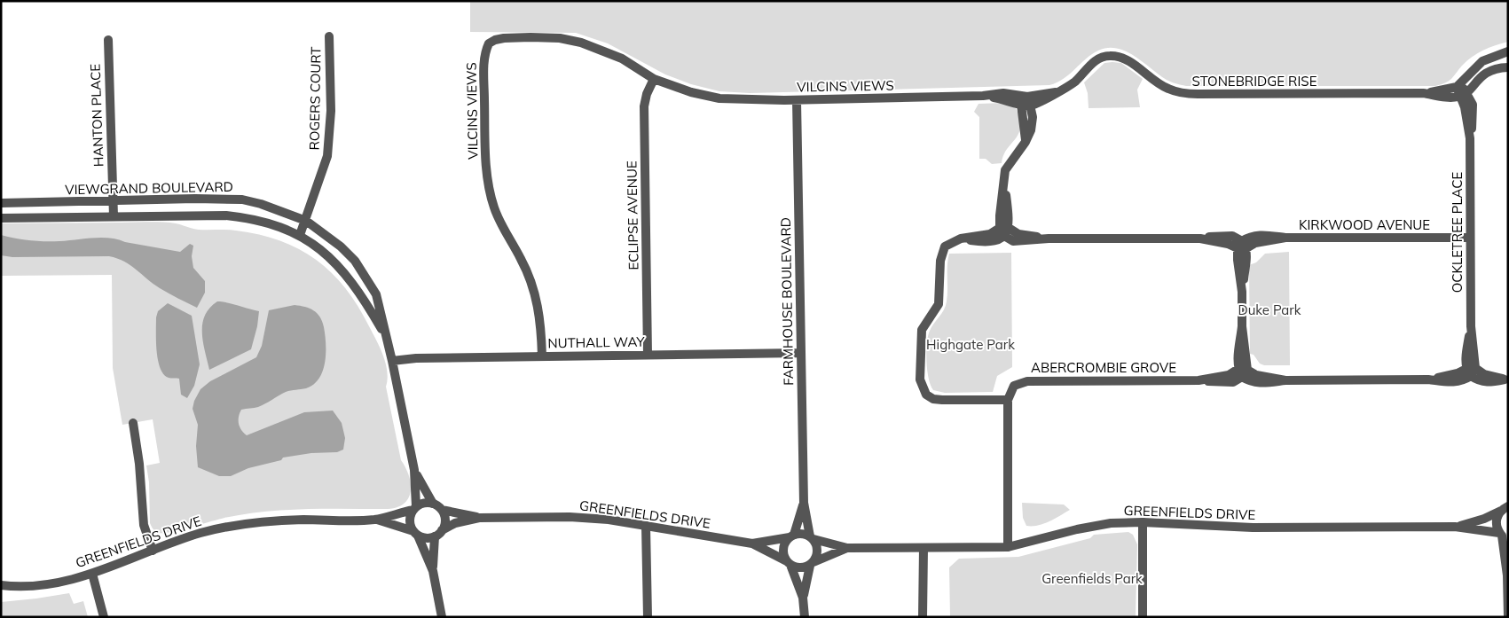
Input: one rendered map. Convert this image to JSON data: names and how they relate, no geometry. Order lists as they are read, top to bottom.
{
  "streets": {
    "street": [
      "STONEBRIDGE RISE",
      "VILCINS VIEWS",
      "ROGERS COURT",
      "HANTON PLACE",
      "VIEWGRAND BOULEVARD",
      "ECLIPSE AVENUE",
      "KIRKWOOD AVENUE",
      "OCKLETREE PLACE",
      "FARMHOUSE BOULEVARD",
      "NUTHALL WAY",
      "ABERCROMBIE GROVE",
      "GREENFIELDS DRIVE"
    ]
  },
  "crossings": [
    ["STONEBRIDGE RISE", "VILCINS VIEWS"],
    ["STONEBRIDGE RISE", "OCKLETREE PLACE"],
    ["VILCINS VIEWS", "ECLIPSE AVENUE"],
    ["VILCINS VIEWS", "FARMHOUSE BOULEVARD"],
    ["VILCINS VIEWS", "NUTHALL WAY"],
    ["ROGERS COURT", "VIEWGRAND BOULEVARD"],
    ["HANTON PLACE", "VIEWGRAND BOULEVARD"],
    ["VIEWGRAND BOULEVARD", "NUTHALL WAY"],
    ["VIEWGRAND BOULEVARD", "GREENFIELDS DRIVE"],
    ["ECLIPSE AVENUE", "NUTHALL WAY"],
    ["KIRKWOOD AVENUE", "OCKLETREE PLACE"],
    ["FARMHOUSE BOULEVARD", "NUTHALL WAY"],
    ["FARMHOUSE BOULEVARD", "GREENFIELDS DRIVE"]
  ],
  "parks": ["Duke Park", "Highgate Park", "Greenfields Park"]
}
